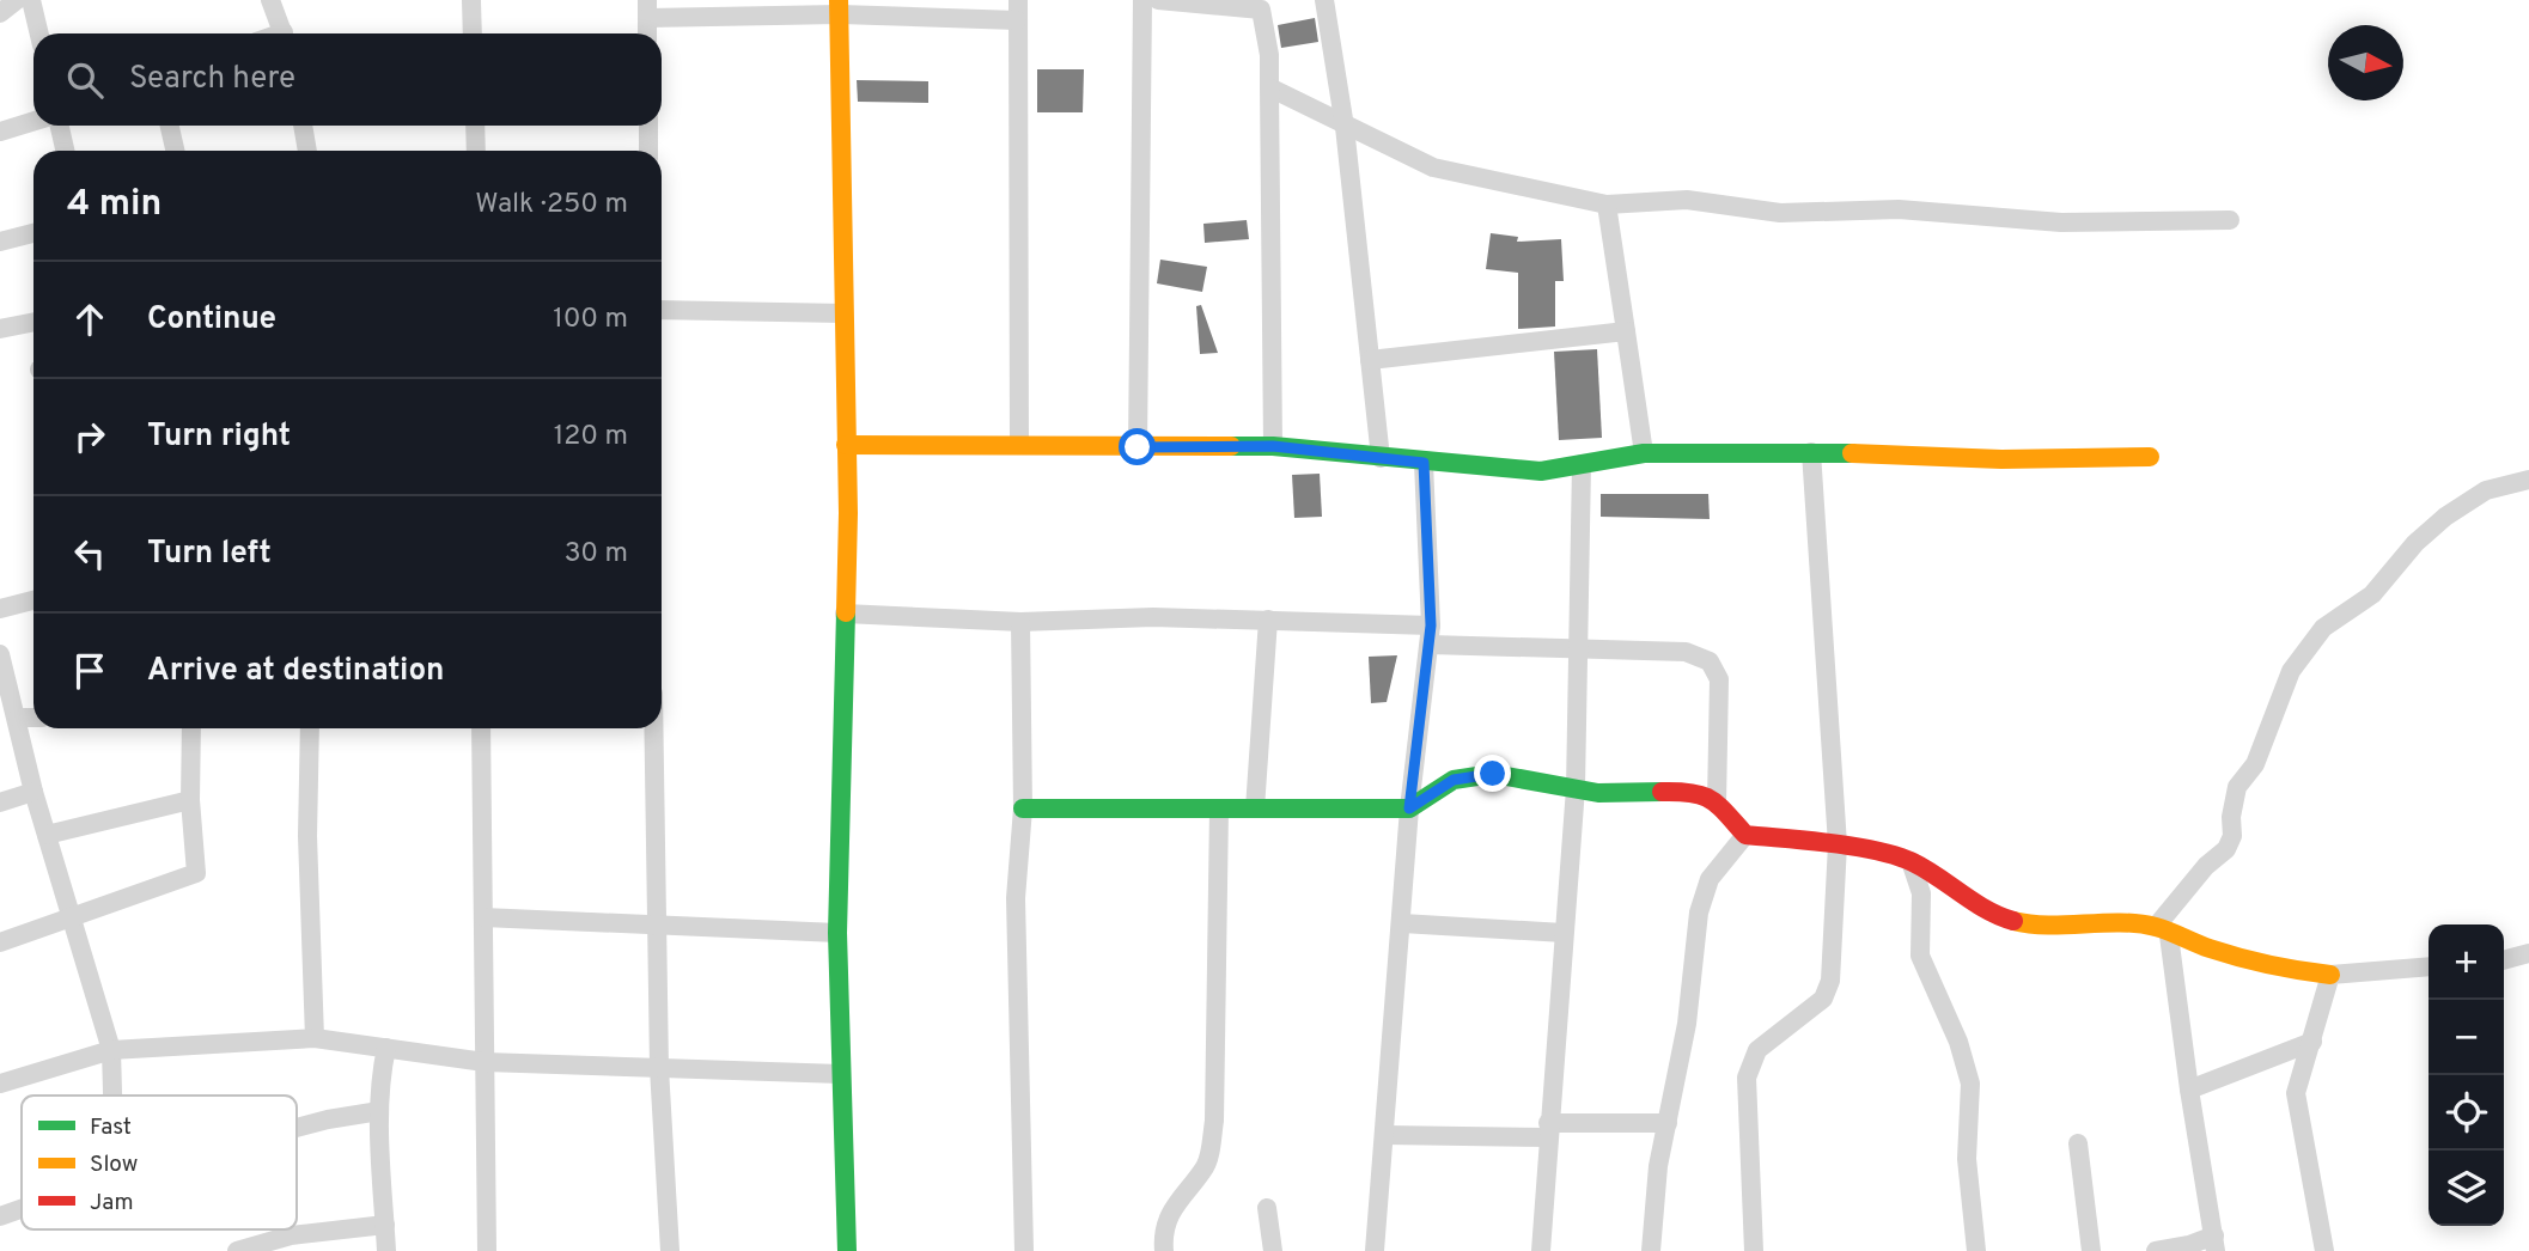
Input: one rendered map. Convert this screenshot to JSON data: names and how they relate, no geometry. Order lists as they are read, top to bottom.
{
  "legend": ["Fast", "Slow", "Jam"],
  "north": "right",
  "page": {
    "search": "Search here",
    "heading": ["4 min", "Walk · 250 m"],
    "list": [
      ["Continue", "100 m"],
      ["Turn right", "120 m"],
      ["Turn left", "30 m"],
      "Arrive at destination"
    ],
    "map_buttons": ["+", "−"]
  }
}
